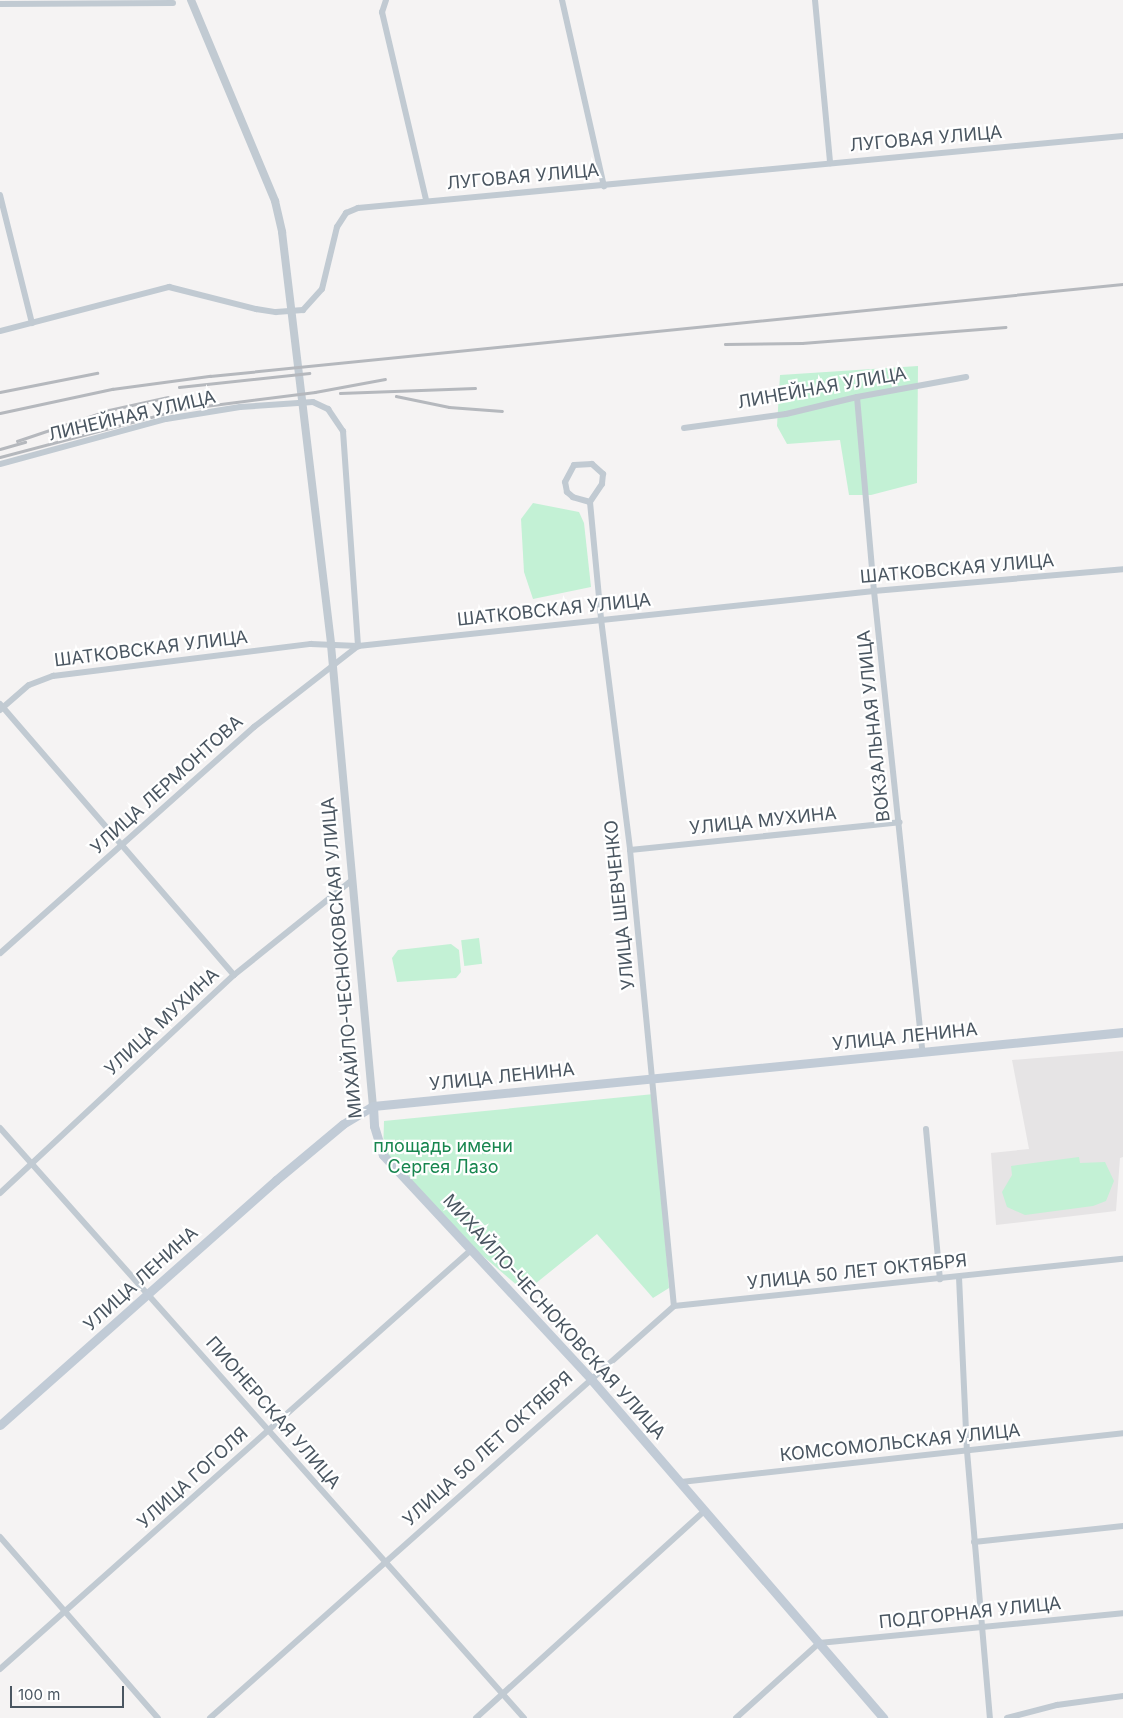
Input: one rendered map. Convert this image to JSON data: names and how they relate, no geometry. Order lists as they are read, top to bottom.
{
  "streets": {
    "main road": ["МИХАЙЛО-ЧЕСНОКОВСКАЯ УЛИЦА", "УЛИЦА ЛЕНИНА"],
    "street": [
      "ЛУГОВАЯ УЛИЦА",
      "ЛИНЕЙНАЯ УЛИЦА",
      "ШАТКОВСКАЯ УЛИЦА",
      "ВОКЗАЛЬНАЯ УЛИЦА",
      "УЛИЦА ЛЕРМОНТОВА",
      "УЛИЦА МУХИНА",
      "УЛИЦА ШЕВЧЕНКО",
      "УЛИЦА 50 ЛЕТ ОКТЯБРЯ",
      "ПИОНЕРСКАЯ УЛИЦА",
      "КОМСОМОЛЬСКАЯ УЛИЦА",
      "УЛИЦА ГОГОЛЯ",
      "ПОДГОРНАЯ УЛИЦА"
    ]
  },
  "crossings": [
    ["ЛИНЕЙНАЯ УЛИЦА", "ШАТКОВСКАЯ УЛИЦА"],
    ["ЛИНЕЙНАЯ УЛИЦА", "ВОКЗАЛЬНАЯ УЛИЦА"],
    ["ЛИНЕЙНАЯ УЛИЦА", "УЛИЦА ЛЕРМОНТОВА"],
    ["ШАТКОВСКАЯ УЛИЦА", "ВОКЗАЛЬНАЯ УЛИЦА"],
    ["ШАТКОВСКАЯ УЛИЦА", "УЛИЦА ЛЕРМОНТОВА"],
    ["ШАТКОВСКАЯ УЛИЦА", "УЛИЦА ШЕВЧЕНКО"],
    ["ШАТКОВСКАЯ УЛИЦА", "МИХАЙЛО-ЧЕСНОКОВСКАЯ УЛИЦА"],
    ["ВОКЗАЛЬНАЯ УЛИЦА", "УЛИЦА МУХИНА"],
    ["ВОКЗАЛЬНАЯ УЛИЦА", "УЛИЦА ЛЕНИНА"],
    ["УЛИЦА ЛЕРМОНТОВА", "МИХАЙЛО-ЧЕСНОКОВСКАЯ УЛИЦА"],
    ["УЛИЦА МУХИНА", "УЛИЦА ШЕВЧЕНКО"],
    ["УЛИЦА МУХИНА", "МИХАЙЛО-ЧЕСНОКОВСКАЯ УЛИЦА"],
    ["УЛИЦА МУХИНА", "ПИОНЕРСКАЯ УЛИЦА"],
    ["УЛИЦА ШЕВЧЕНКО", "УЛИЦА ЛЕНИНА"],
    ["УЛИЦА ШЕВЧЕНКО", "УЛИЦА 50 ЛЕТ ОКТЯБРЯ"],
    ["МИХАЙЛО-ЧЕСНОКОВСКАЯ УЛИЦА", "УЛИЦА ЛЕНИНА"],
    ["МИХАЙЛО-ЧЕСНОКОВСКАЯ УЛИЦА", "УЛИЦА 50 ЛЕТ ОКТЯБРЯ"],
    ["МИХАЙЛО-ЧЕСНОКОВСКАЯ УЛИЦА", "КОМСОМОЛЬСКАЯ УЛИЦА"],
    ["МИХАЙЛО-ЧЕСНОКОВСКАЯ УЛИЦА", "УЛИЦА ГОГОЛЯ"],
    ["МИХАЙЛО-ЧЕСНОКОВСКАЯ УЛИЦА", "ПОДГОРНАЯ УЛИЦА"],
    ["УЛИЦА ЛЕНИНА", "ПИОНЕРСКАЯ УЛИЦА"],
    ["УЛИЦА 50 ЛЕТ ОКТЯБРЯ", "ПИОНЕРСКАЯ УЛИЦА"],
    ["ПИОНЕРСКАЯ УЛИЦА", "УЛИЦА ГОГОЛЯ"]
  ],
  "parks": ["площадь имени Сергея Лазо"],
  "scale_bar": "100 m"
}
